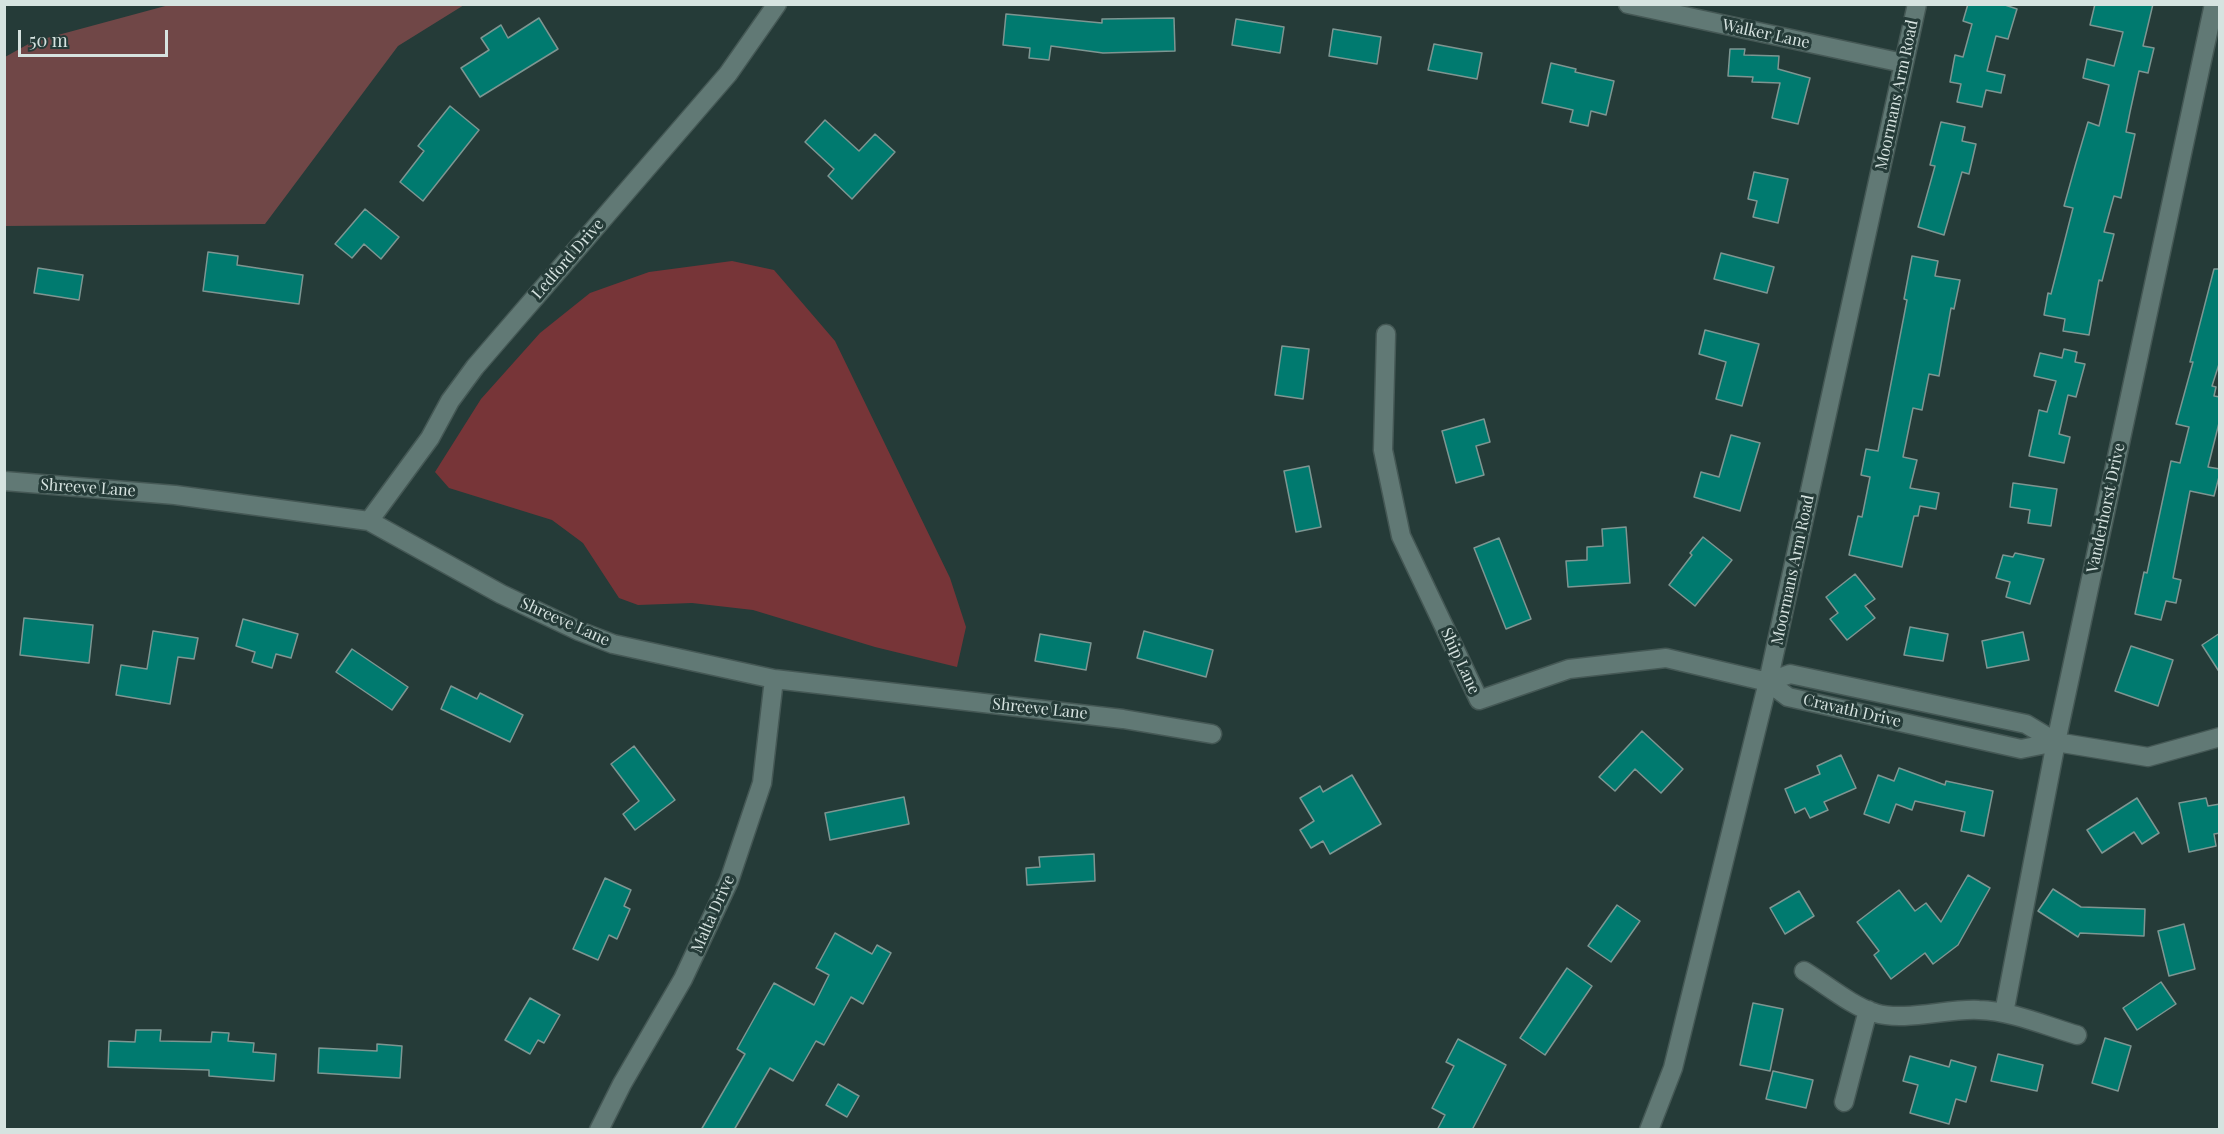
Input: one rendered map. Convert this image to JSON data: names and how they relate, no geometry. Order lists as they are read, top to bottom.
{
  "streets": {
    "street": [
      "Walker Lane",
      "Moormans Arm Road",
      "Ledford Drive",
      "Shreeve Lane",
      "Vanderhorst Drive",
      "Ship Lane",
      "Cravath Drive",
      "Malta Drive"
    ]
  },
  "crossings": [
    ["Walker Lane", "Moormans Arm Road"],
    ["Moormans Arm Road", "Ship Lane"],
    ["Moormans Arm Road", "Cravath Drive"],
    ["Ledford Drive", "Shreeve Lane"],
    ["Shreeve Lane", "Malta Drive"],
    ["Vanderhorst Drive", "Cravath Drive"],
    ["Ship Lane", "Cravath Drive"]
  ],
  "scale_bar": "50 m"
}
